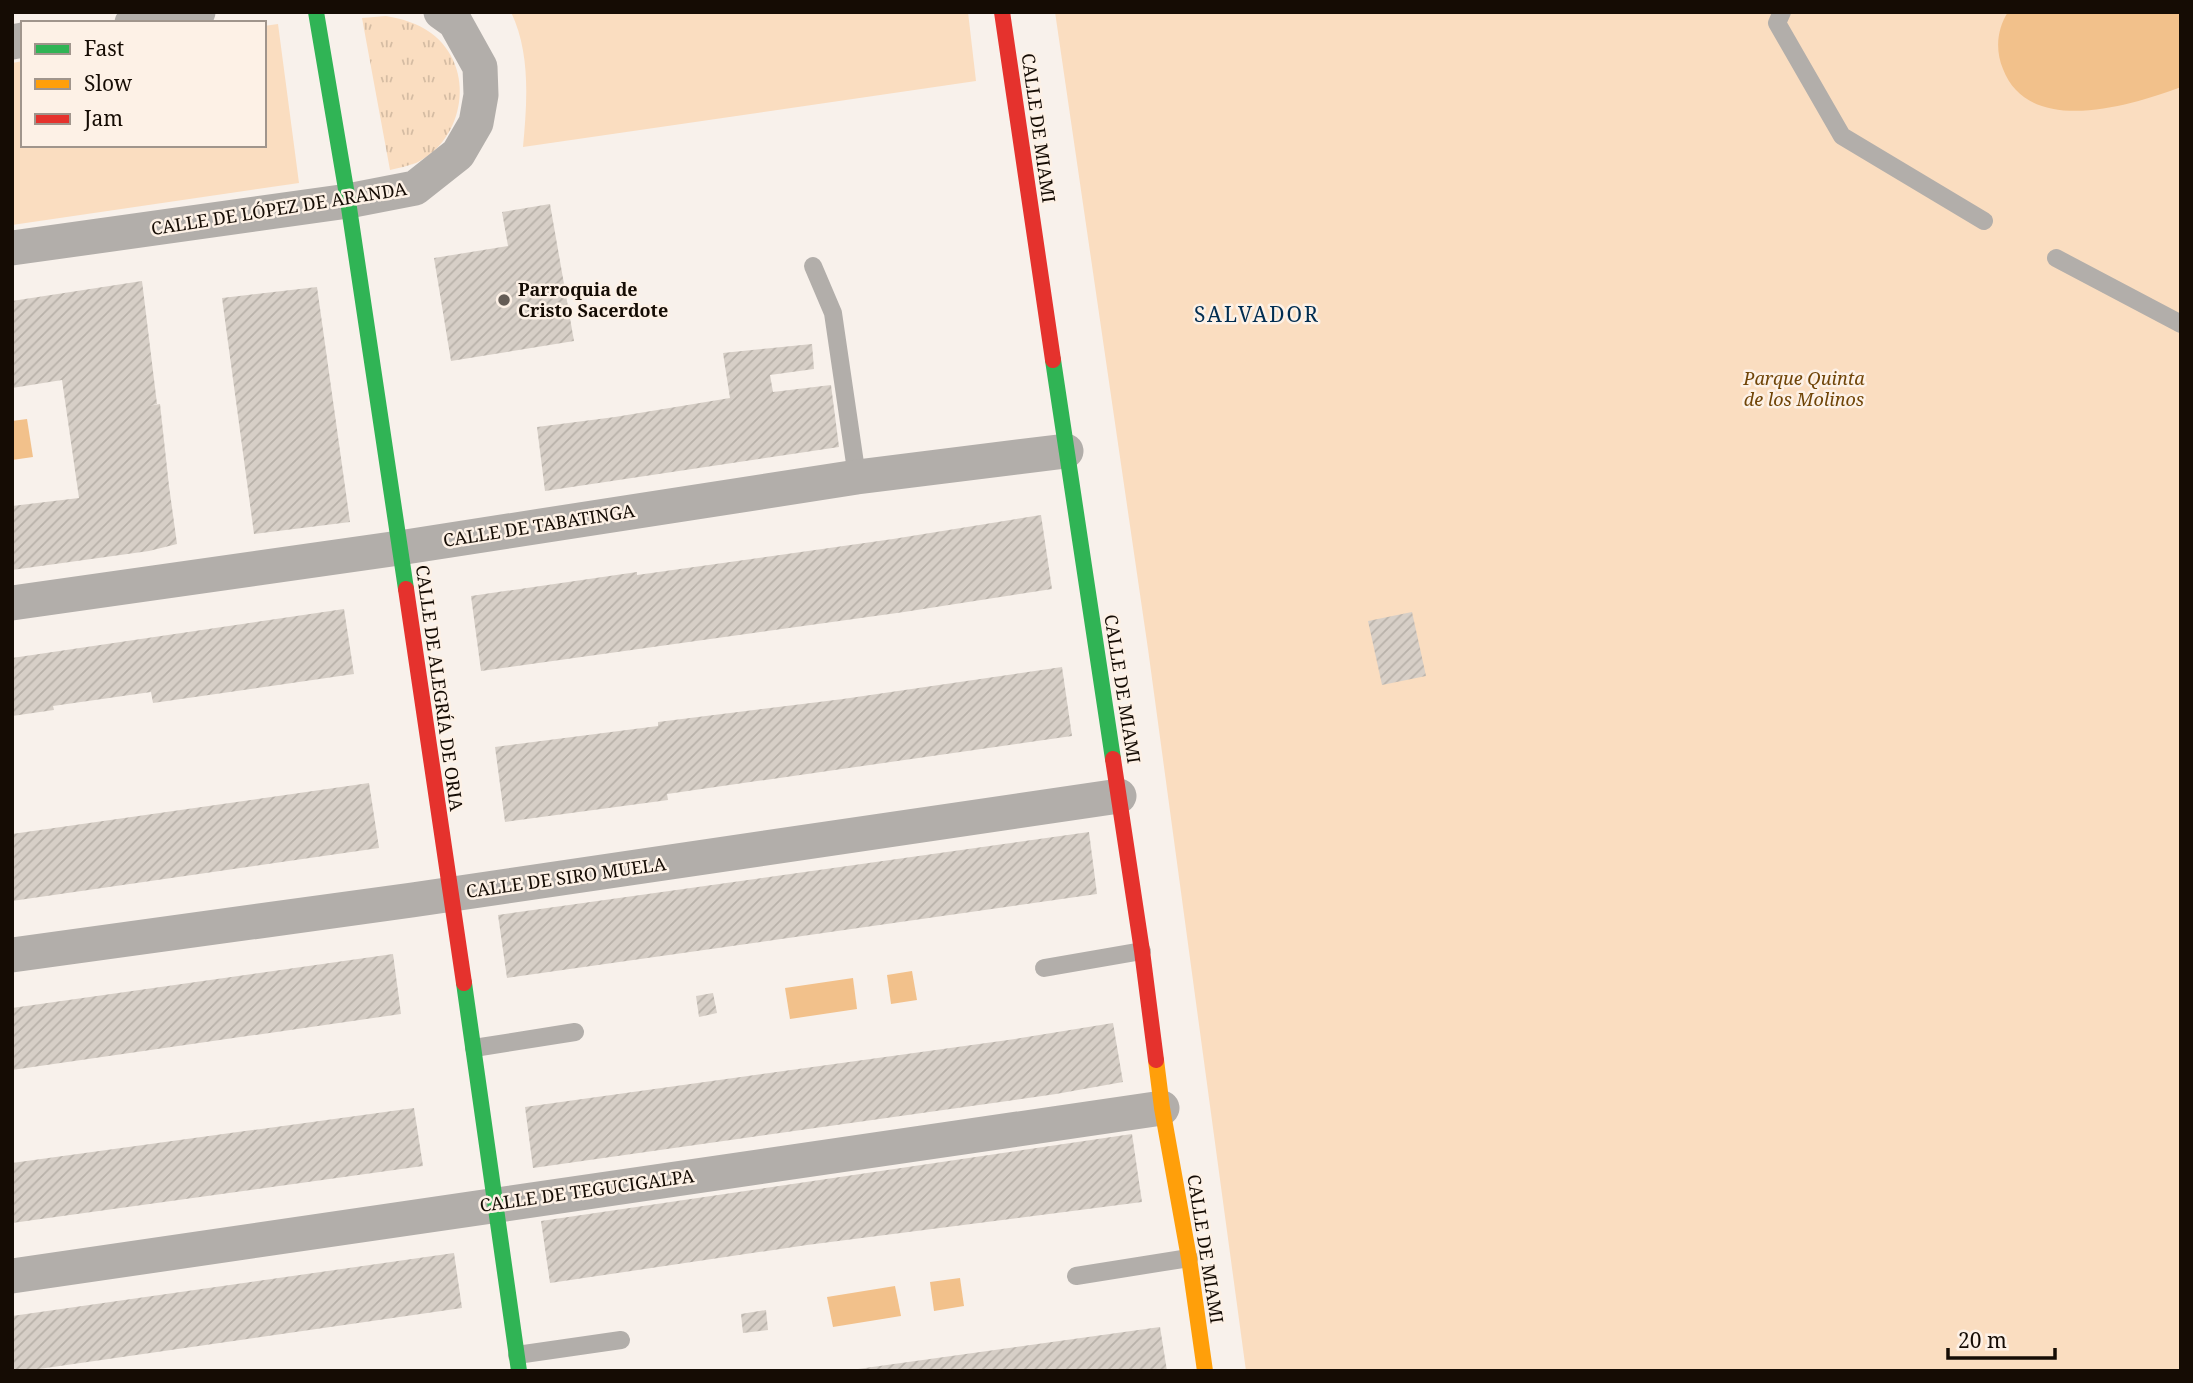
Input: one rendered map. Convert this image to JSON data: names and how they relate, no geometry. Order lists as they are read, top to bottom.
{
  "streets": {
    "street": [
      "CALLE DE MIAMI",
      "CALLE DE LÓPEZ DE ARANDA",
      "CALLE DE TABATINGA",
      "CALLE DE ALEGRÍA DE ORIA",
      "CALLE DE SIRO MUELA",
      "CALLE DE TEGUCIGALPA"
    ]
  },
  "crossings": [
    ["CALLE DE MIAMI", "CALLE DE TABATINGA"],
    ["CALLE DE MIAMI", "CALLE DE SIRO MUELA"],
    ["CALLE DE MIAMI", "CALLE DE TEGUCIGALPA"],
    ["CALLE DE LÓPEZ DE ARANDA", "CALLE DE ALEGRÍA DE ORIA"],
    ["CALLE DE TABATINGA", "CALLE DE ALEGRÍA DE ORIA"],
    ["CALLE DE ALEGRÍA DE ORIA", "CALLE DE SIRO MUELA"],
    ["CALLE DE ALEGRÍA DE ORIA", "CALLE DE TEGUCIGALPA"]
  ],
  "districts": ["SALVADOR"],
  "parks": ["Parque Quinta de los Molinos"],
  "places": ["Parroquia de Cristo Sacerdote"],
  "legend": ["Fast", "Slow", "Jam"],
  "scale_bar": "20 m"
}
